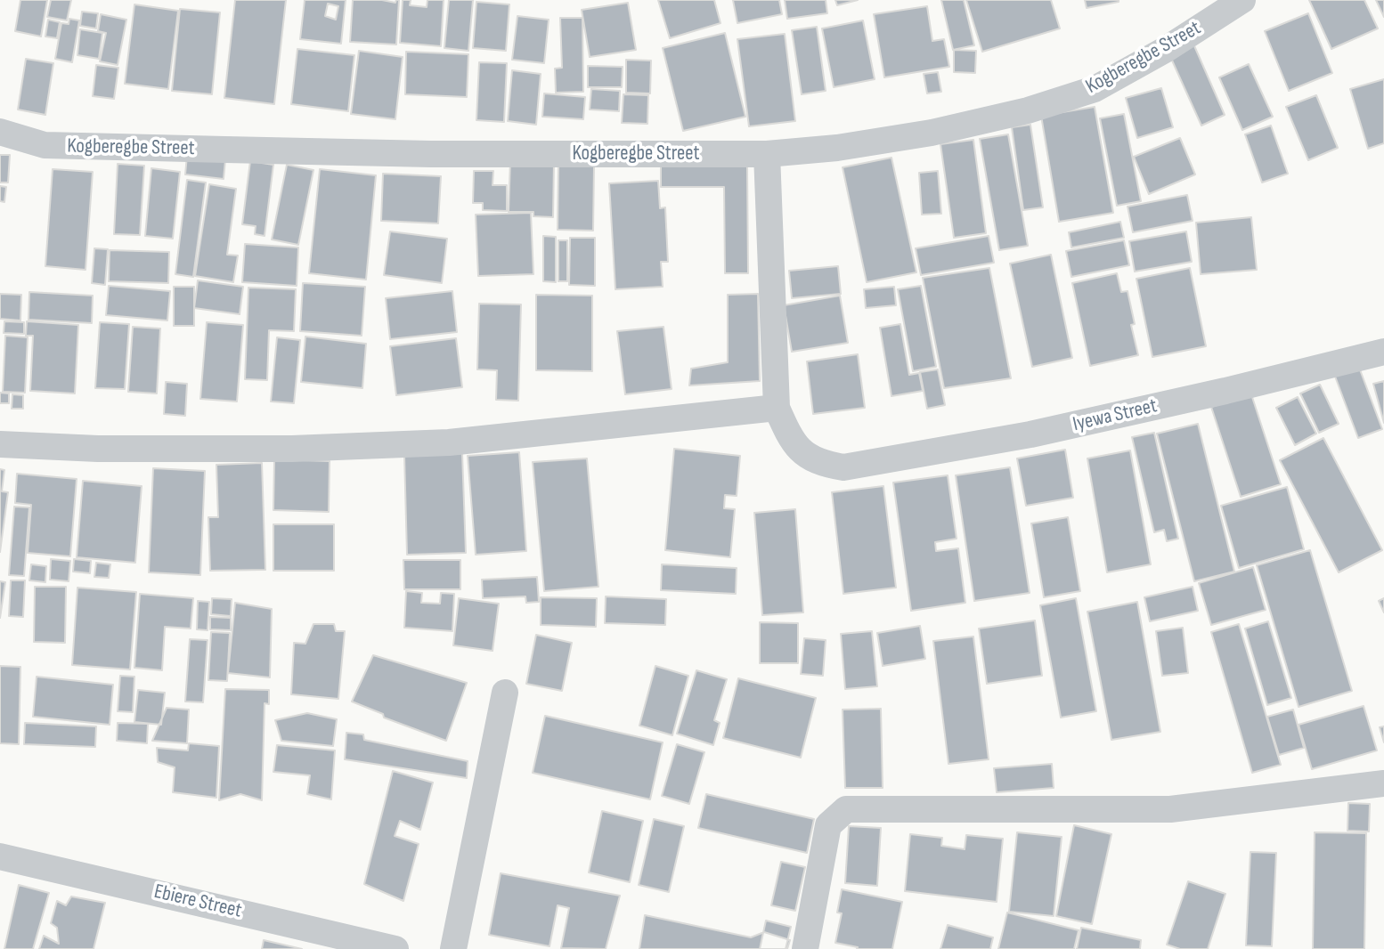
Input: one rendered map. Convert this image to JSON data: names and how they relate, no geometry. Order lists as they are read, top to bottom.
{
  "streets": {
    "street": ["Kogberegbe Street", "Iyewa Street", "Ebiere Street"]
  }
}
